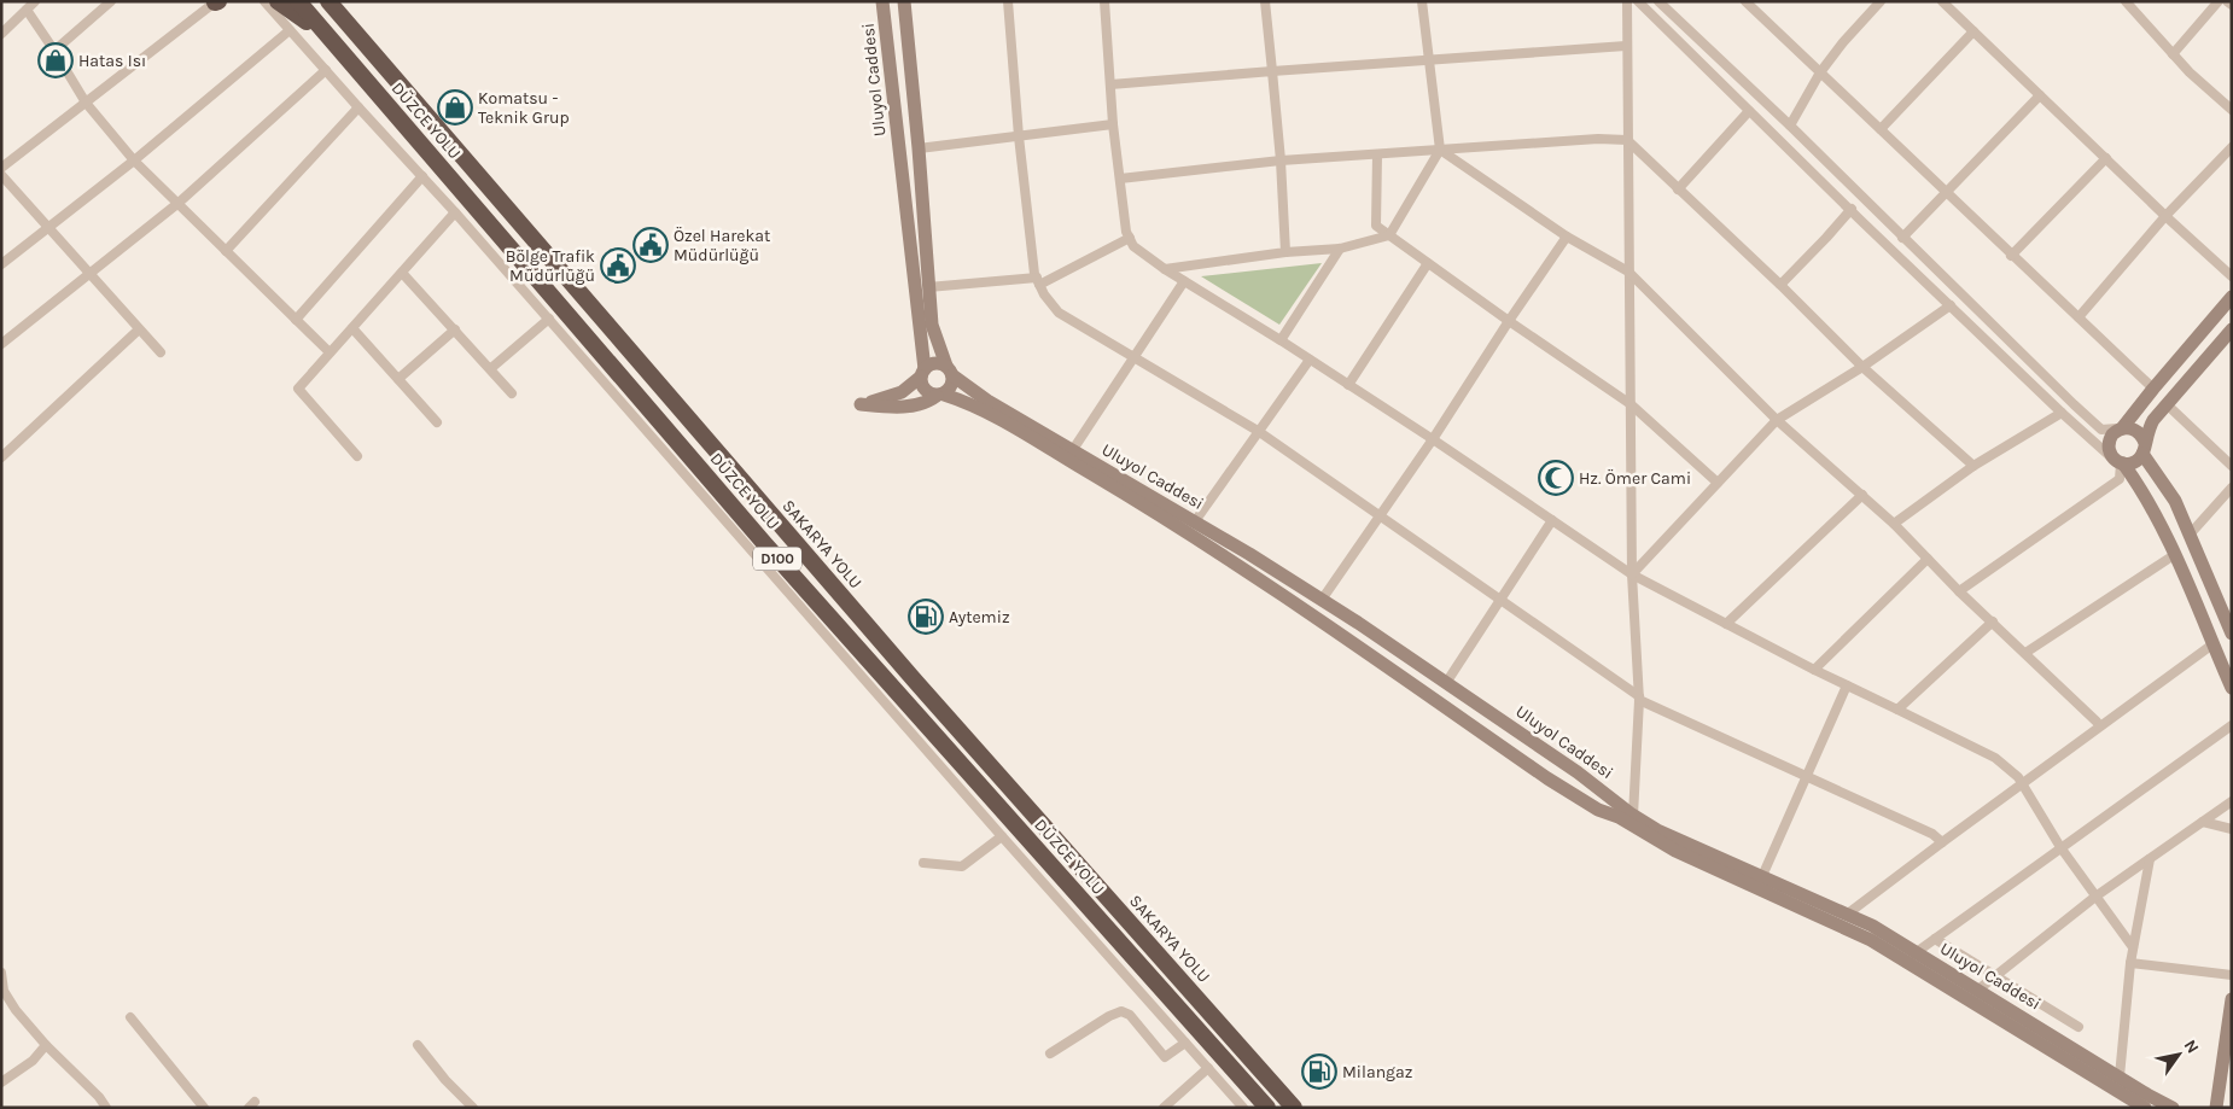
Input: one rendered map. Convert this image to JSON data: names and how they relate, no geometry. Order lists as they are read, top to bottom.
{
  "streets": {
    "highway": ["DÜZCE YOLU", "SAKARYA YOLU", "D100"],
    "main road": ["Uluyol Caddesi"]
  },
  "places": {
    "shop": ["Hatas Isı", "Komatsu - Teknik Grup"],
    "public building": ["Özel Harekat Müdürlüğü", "Bölge Trafik Müdürlüğü"],
    "mosque": ["Hz. Ömer Cami"],
    "fuel station": ["Aytemiz", "Milangaz"]
  },
  "north": "top right"
}
